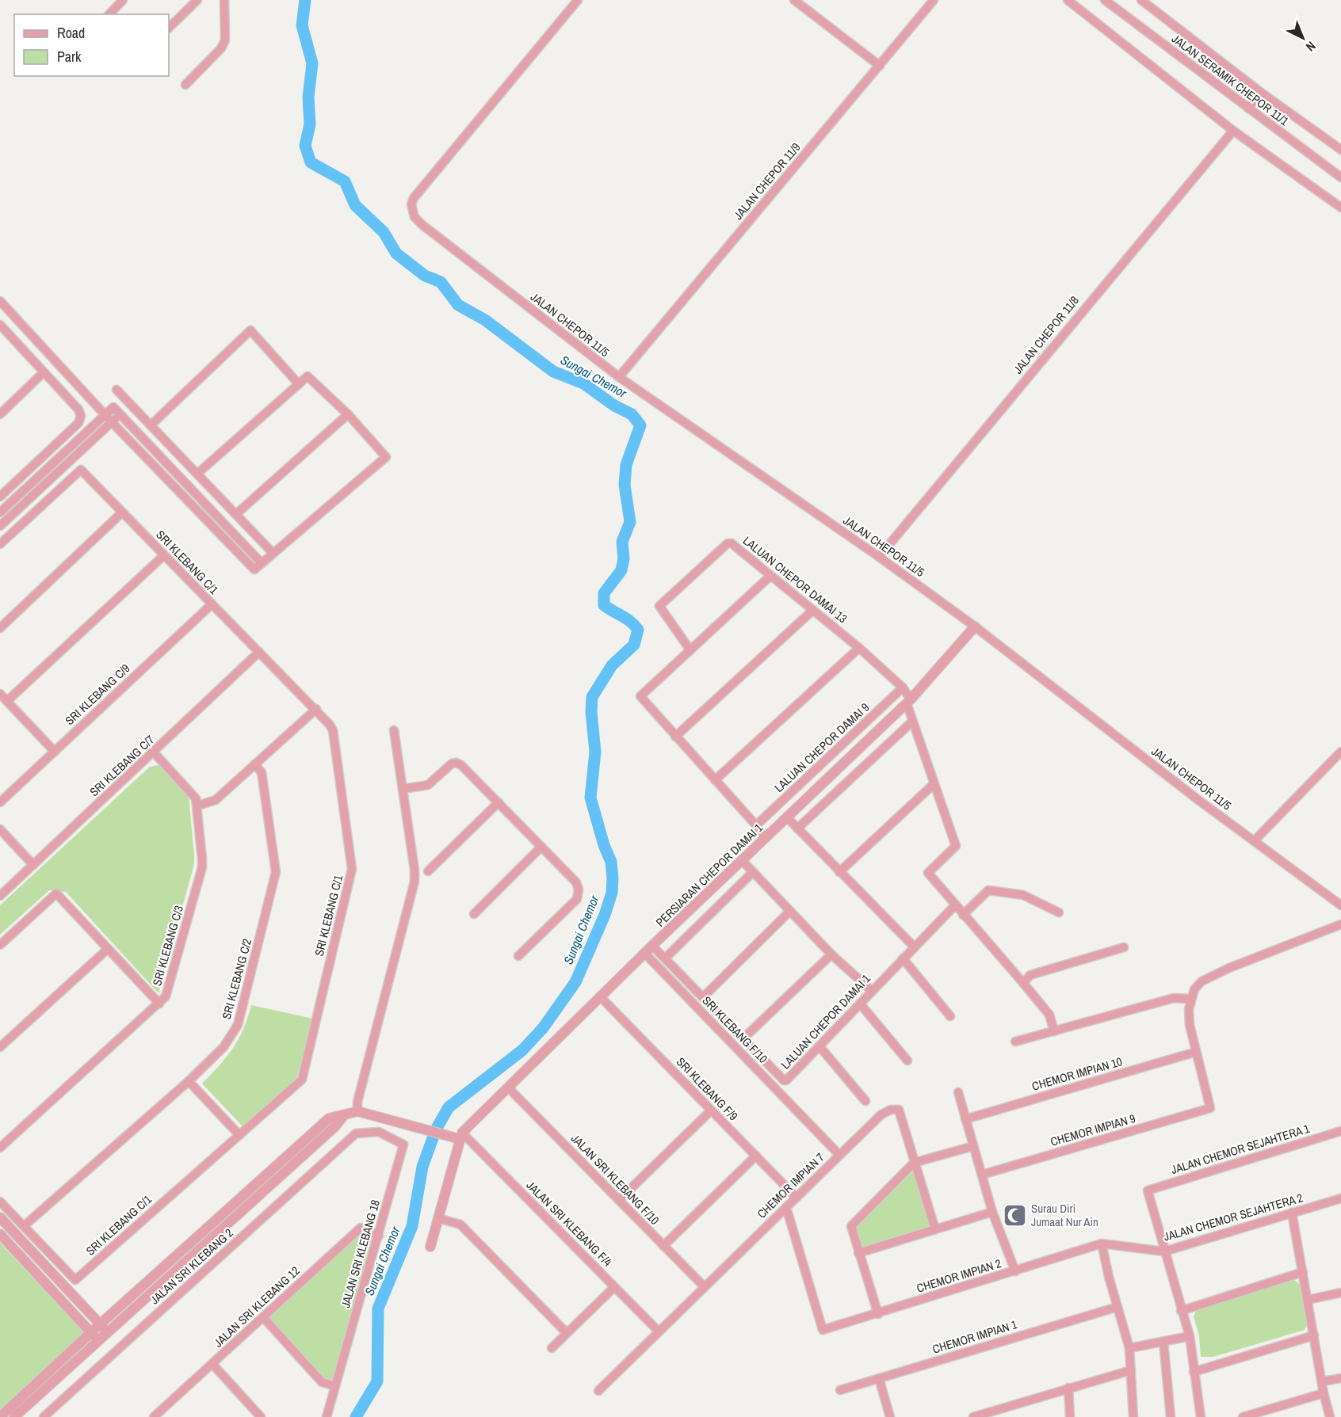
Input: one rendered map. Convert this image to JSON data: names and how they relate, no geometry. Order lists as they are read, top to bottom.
{
  "streets": {
    "street": [
      "JALAN SERAMIK CHEPOR 11/1",
      "JALAN CHEPOR 11/9",
      "JALAN CHEPOR 11/5",
      "JALAN CHEPOR 11/8",
      "SRI KLEBANG C/1",
      "LALUAN CHEPOR DAMAI 13",
      "SRI KLEBANG C/9",
      "LALUAN CHEPOR DAMAI 9",
      "SRI KLEBANG C/7",
      "PERSIARAN CHEPOR DAMAI 1",
      "SRI KLEBANG C/3",
      "SRI KLEBANG C/2",
      "LALUAN CHEPOR DAMAI 1",
      "SRI KLEBANG F/10",
      "CHEMOR IMPIAN 10",
      "SRI KLEBANG F/9",
      "CHEMOR IMPIAN 9",
      "JALAN CHEMOR SEJAHTERA 1",
      "JALAN SRI KLEBANG F/10",
      "CHEMOR IMPIAN 7",
      "JALAN CHEMOR SEJAHTERA 2",
      "JALAN SRI KLEBANG F/4",
      "JALAN SRI KLEBANG 18",
      "JALAN SRI KLEBANG 2",
      "CHEMOR IMPIAN 2",
      "JALAN SRI KLEBANG 12",
      "CHEMOR IMPIAN 1"
    ]
  },
  "crossings": [
    ["JALAN CHEPOR 11/9", "JALAN CHEPOR 11/5"],
    ["JALAN CHEPOR 11/5", "JALAN CHEPOR 11/8"],
    ["JALAN CHEPOR 11/5", "PERSIARAN CHEPOR DAMAI 1"],
    ["SRI KLEBANG C/1", "SRI KLEBANG C/9"],
    ["SRI KLEBANG C/1", "SRI KLEBANG C/7"],
    ["SRI KLEBANG C/1", "SRI KLEBANG C/2"],
    ["LALUAN CHEPOR DAMAI 13", "LALUAN CHEPOR DAMAI 9"],
    ["LALUAN CHEPOR DAMAI 13", "PERSIARAN CHEPOR DAMAI 1"],
    ["PERSIARAN CHEPOR DAMAI 1", "LALUAN CHEPOR DAMAI 1"],
    ["PERSIARAN CHEPOR DAMAI 1", "SRI KLEBANG F/10"],
    ["PERSIARAN CHEPOR DAMAI 1", "SRI KLEBANG F/9"],
    ["PERSIARAN CHEPOR DAMAI 1", "JALAN SRI KLEBANG F/10"],
    ["PERSIARAN CHEPOR DAMAI 1", "JALAN SRI KLEBANG F/4"],
    ["SRI KLEBANG F/10", "CHEMOR IMPIAN 7"],
    ["CHEMOR IMPIAN 10", "CHEMOR IMPIAN 9"],
    ["SRI KLEBANG F/9", "CHEMOR IMPIAN 7"],
    ["JALAN CHEMOR SEJAHTERA 1", "JALAN CHEMOR SEJAHTERA 2"],
    ["JALAN SRI KLEBANG F/10", "CHEMOR IMPIAN 7"],
    ["CHEMOR IMPIAN 7", "JALAN SRI KLEBANG F/4"],
    ["JALAN CHEMOR SEJAHTERA 2", "CHEMOR IMPIAN 2"],
    ["JALAN SRI KLEBANG 18", "JALAN SRI KLEBANG 2"],
    ["JALAN SRI KLEBANG 18", "JALAN SRI KLEBANG 12"]
  ],
  "water": ["Sungai Chemor"],
  "places": {
    "mosque": ["Surau Diri Jumaat Nur Ain"]
  },
  "legend": ["Road", "Park"],
  "north": "bottom right"
}
